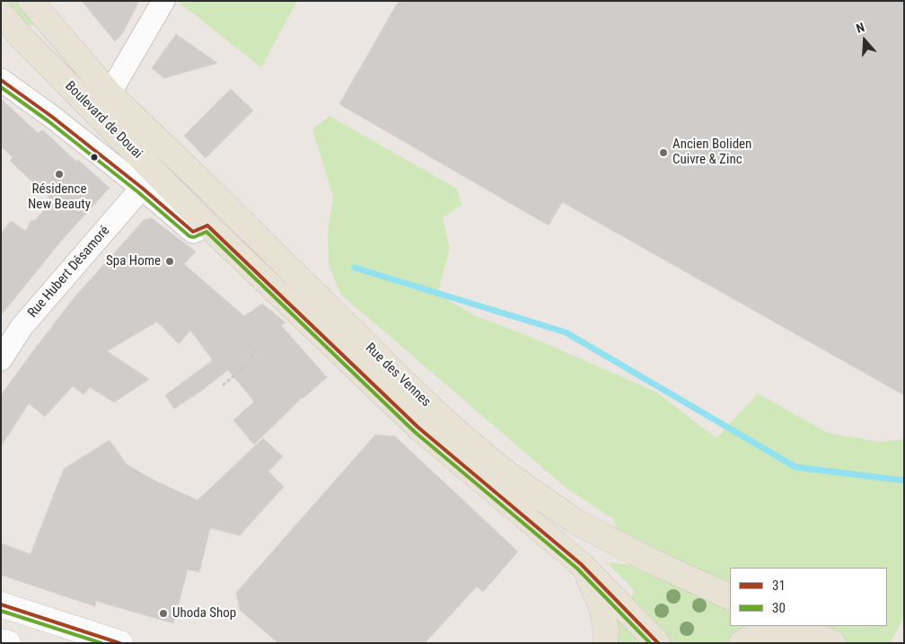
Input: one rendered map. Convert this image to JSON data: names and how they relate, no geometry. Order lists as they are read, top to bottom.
{
  "streets": {
    "main road": ["Boulevard de Douai", "Rue des Vennes"],
    "street": ["Rue Hubert Désamoré"]
  },
  "crossings": [
    ["Boulevard de Douai", "Rue des Vennes"]
  ],
  "places": [
    "Ancien Boliden Cuivre & Zinc",
    "Résidence New Beauty",
    "Spa Home",
    "Uhoda Shop"
  ],
  "lines": ["transit line 31", "transit line 30"],
  "legend": ["31", "30"],
  "north": "top"
}
